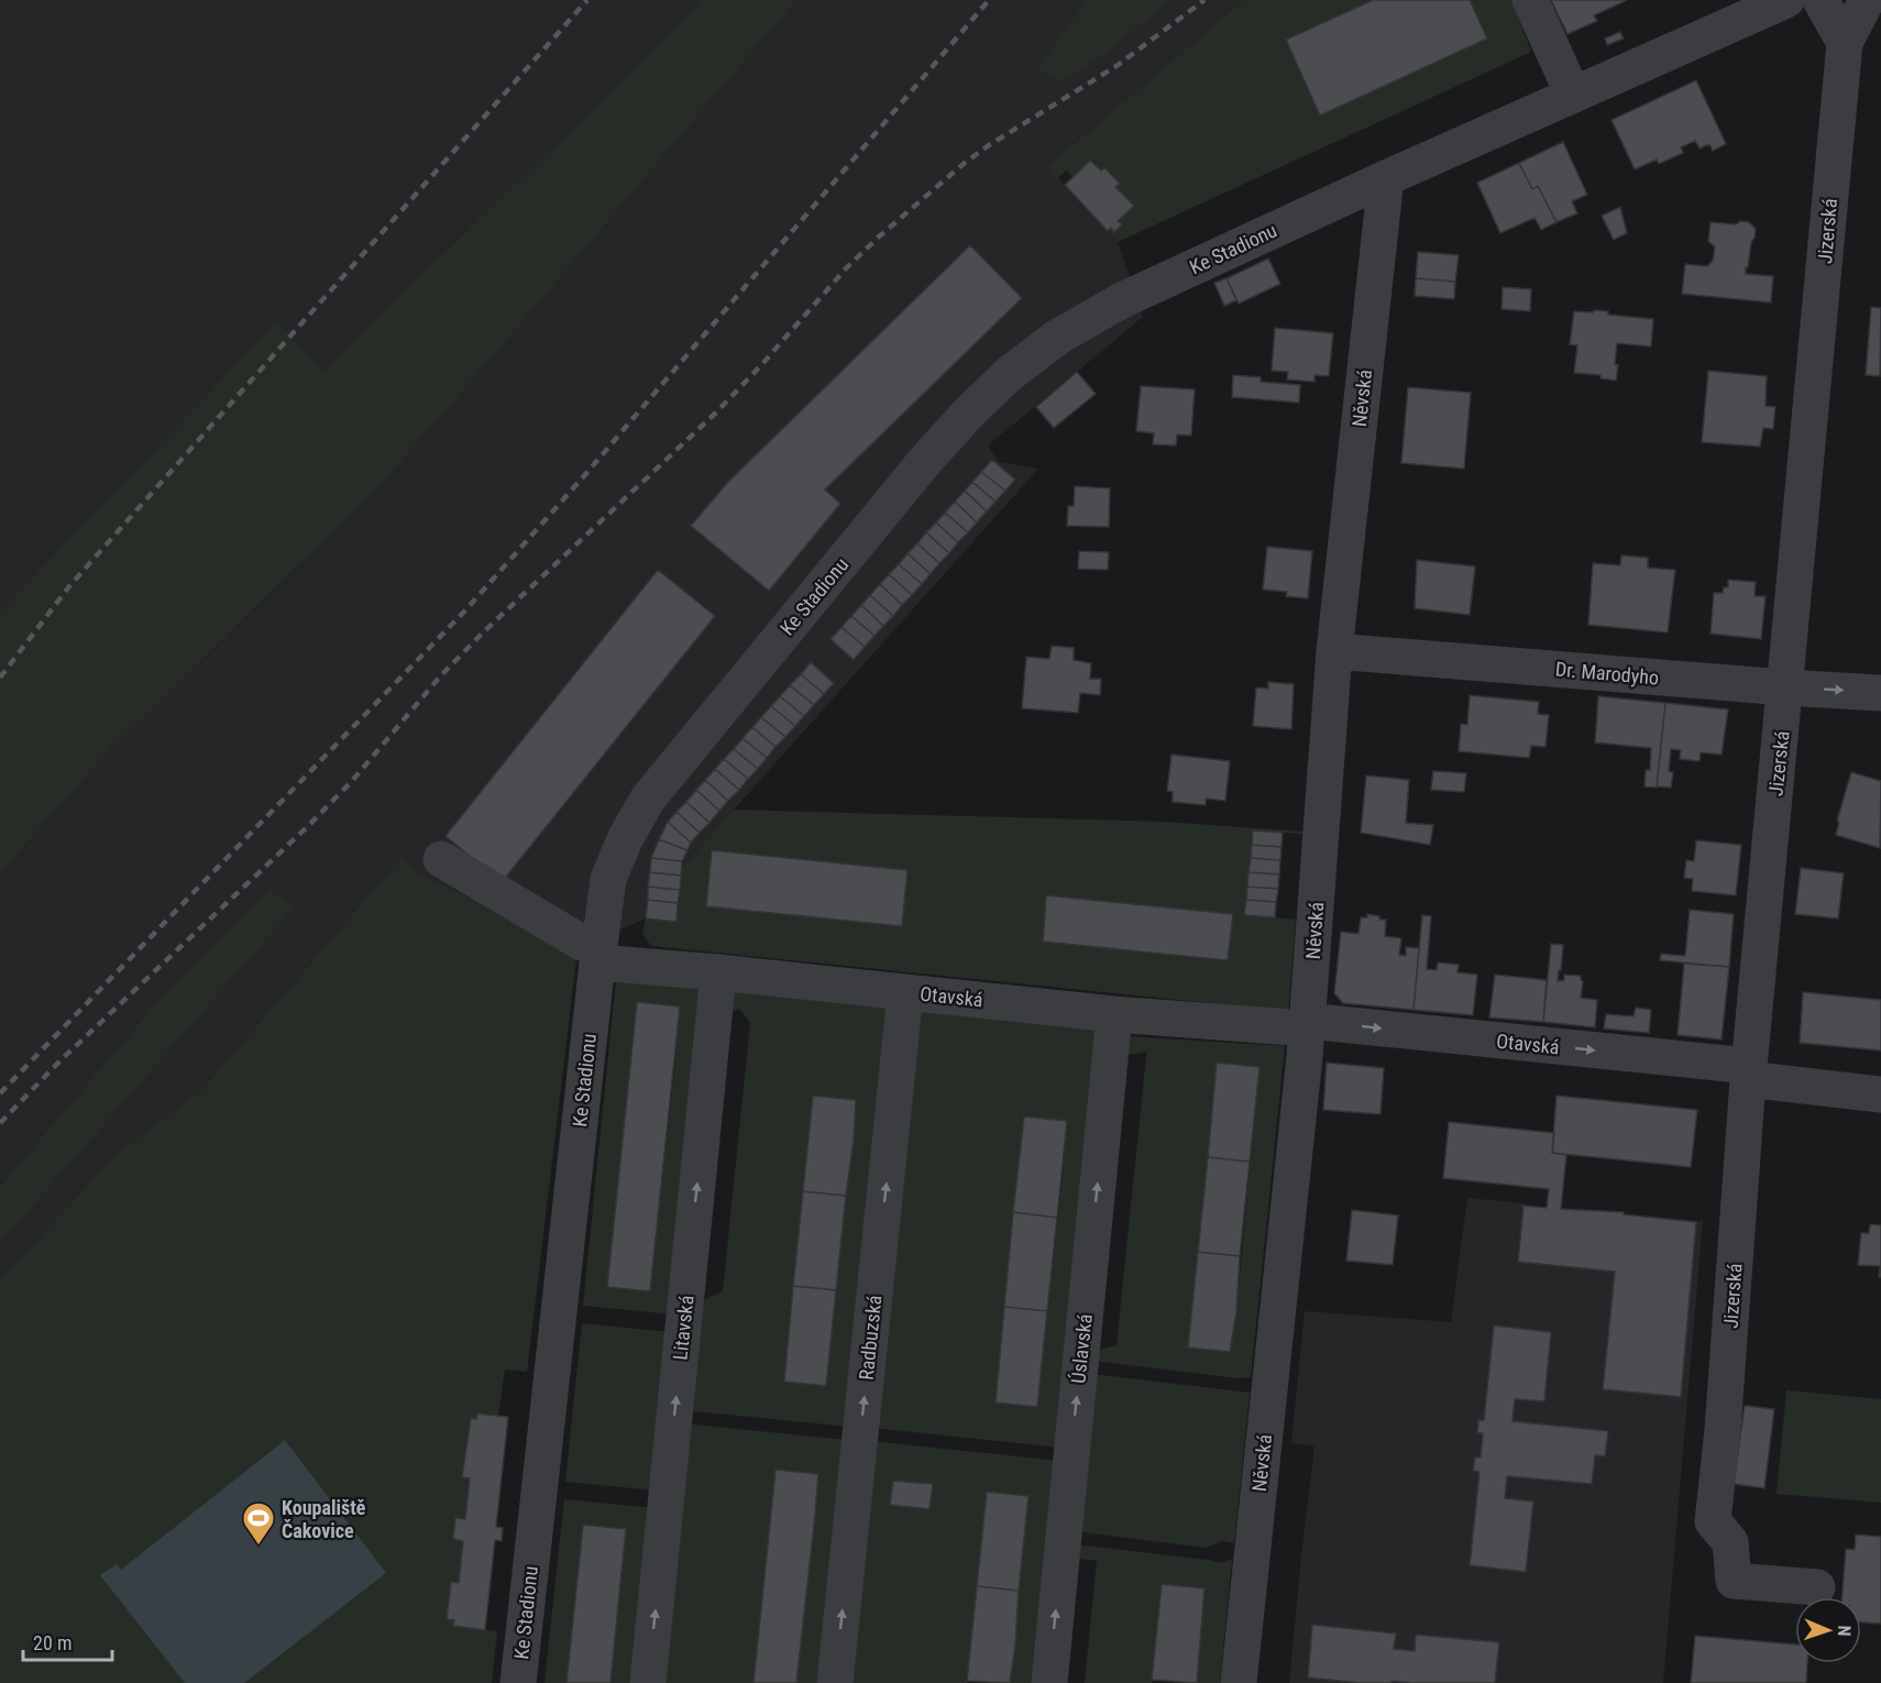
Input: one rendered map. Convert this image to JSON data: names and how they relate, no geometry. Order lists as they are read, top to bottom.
{
  "streets": {
    "street": [
      "Jizerská",
      "Ke Stadionu",
      "Něvská",
      "Dr. Marodyho",
      "Otavská",
      "Litavská",
      "Radbuzská",
      "Úslavská"
    ]
  },
  "crossings": [
    ["Jizerská", "Dr. Marodyho"],
    ["Jizerská", "Otavská"],
    ["Ke Stadionu", "Něvská"],
    ["Ke Stadionu", "Otavská"],
    ["Něvská", "Dr. Marodyho"],
    ["Něvská", "Otavská"],
    ["Otavská", "Litavská"],
    ["Otavská", "Radbuzská"],
    ["Otavská", "Úslavská"]
  ],
  "one_way": ["Litavská", "Radbuzská", "Úslavská"],
  "places": {
    "sports": ["Koupaliště Čakovice"]
  },
  "scale_bar": "20 m",
  "north": "right"
}
